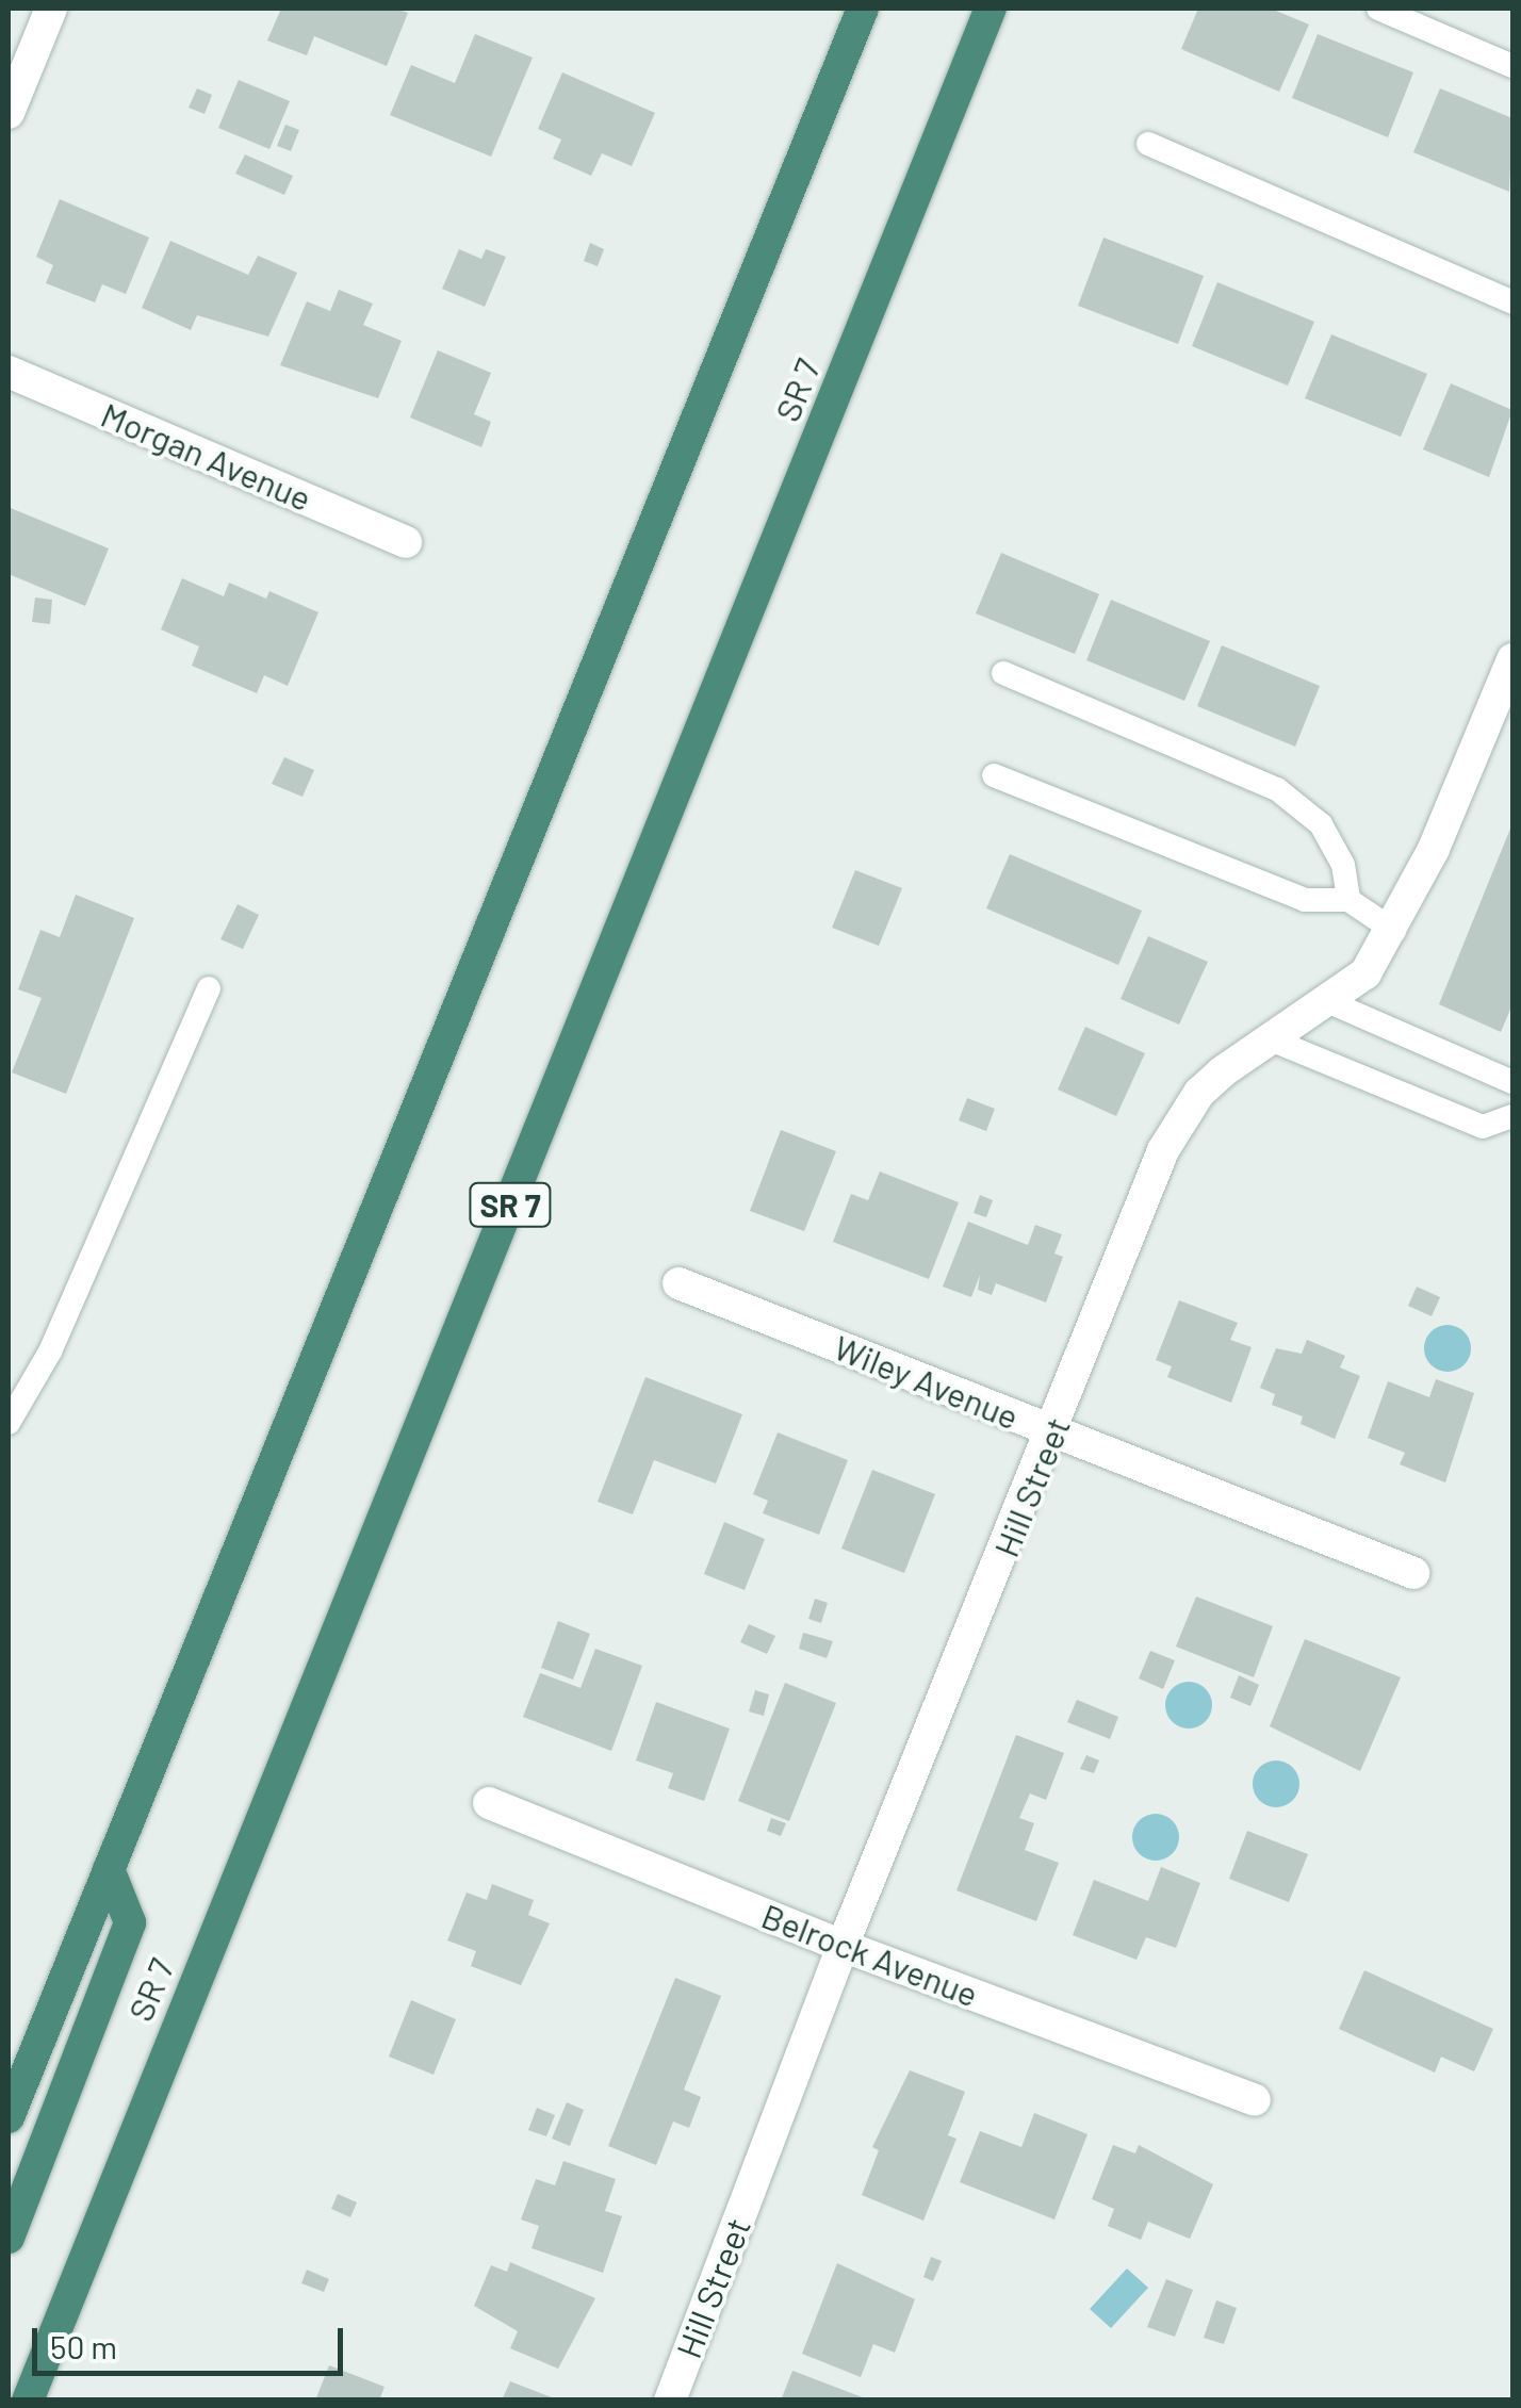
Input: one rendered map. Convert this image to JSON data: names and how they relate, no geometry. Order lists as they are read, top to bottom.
{
  "streets": {
    "highway": ["SR 7"],
    "street": [
      "Morgan Avenue",
      "Wiley Avenue",
      "Hill Street",
      "Belrock Avenue"
    ]
  },
  "crossings": [
    ["Wiley Avenue", "Hill Street"],
    ["Hill Street", "Belrock Avenue"]
  ],
  "scale_bar": "50 m"
}
